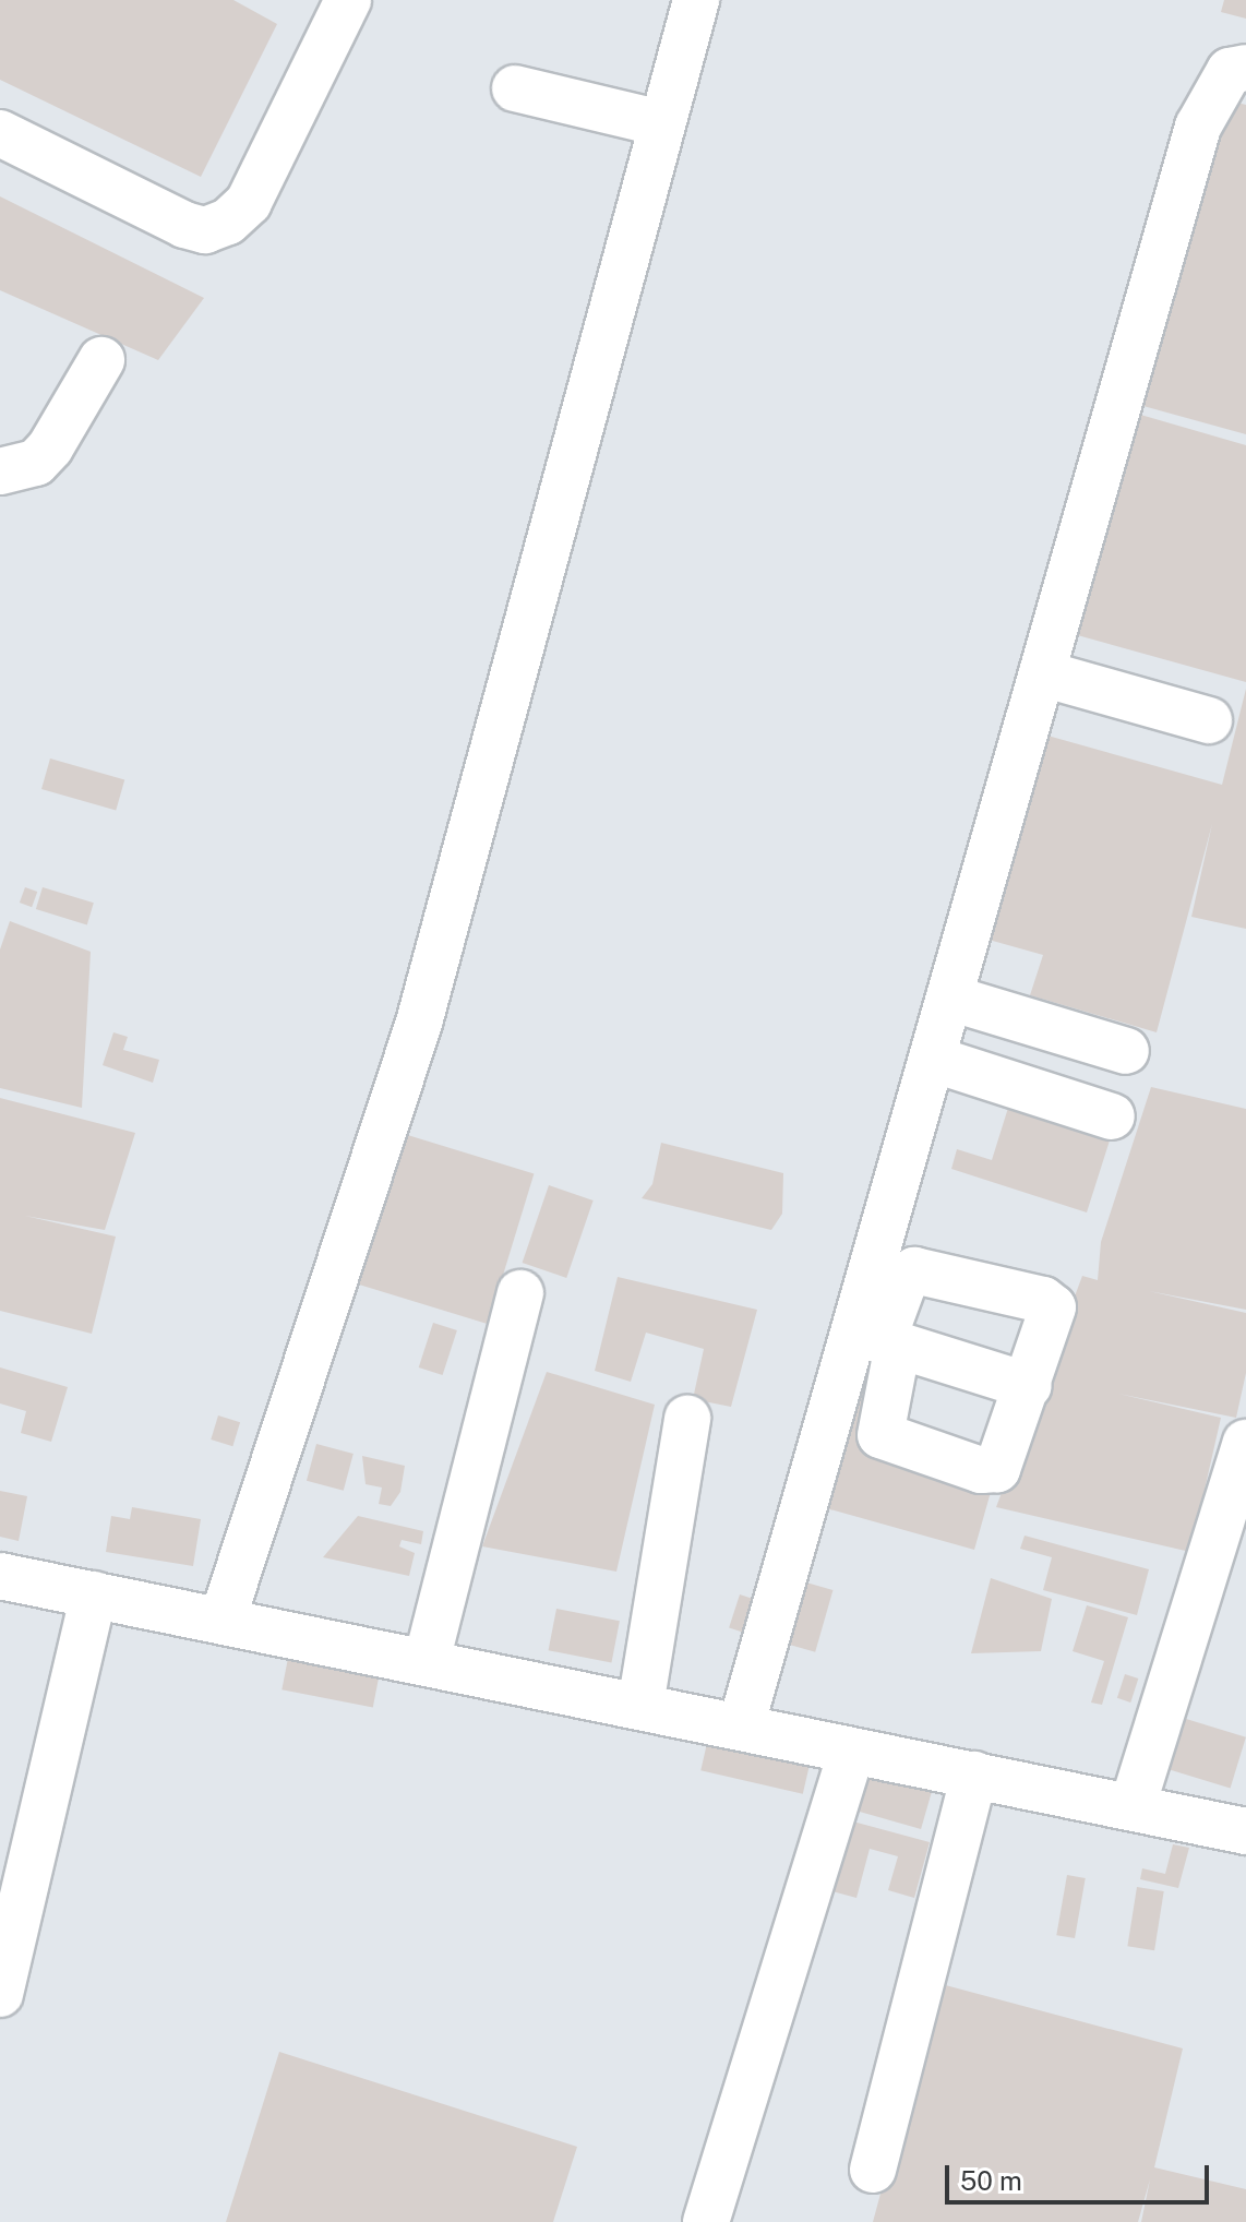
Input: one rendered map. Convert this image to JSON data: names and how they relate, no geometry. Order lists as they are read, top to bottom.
{
  "scale_bar": "50 m"
}
